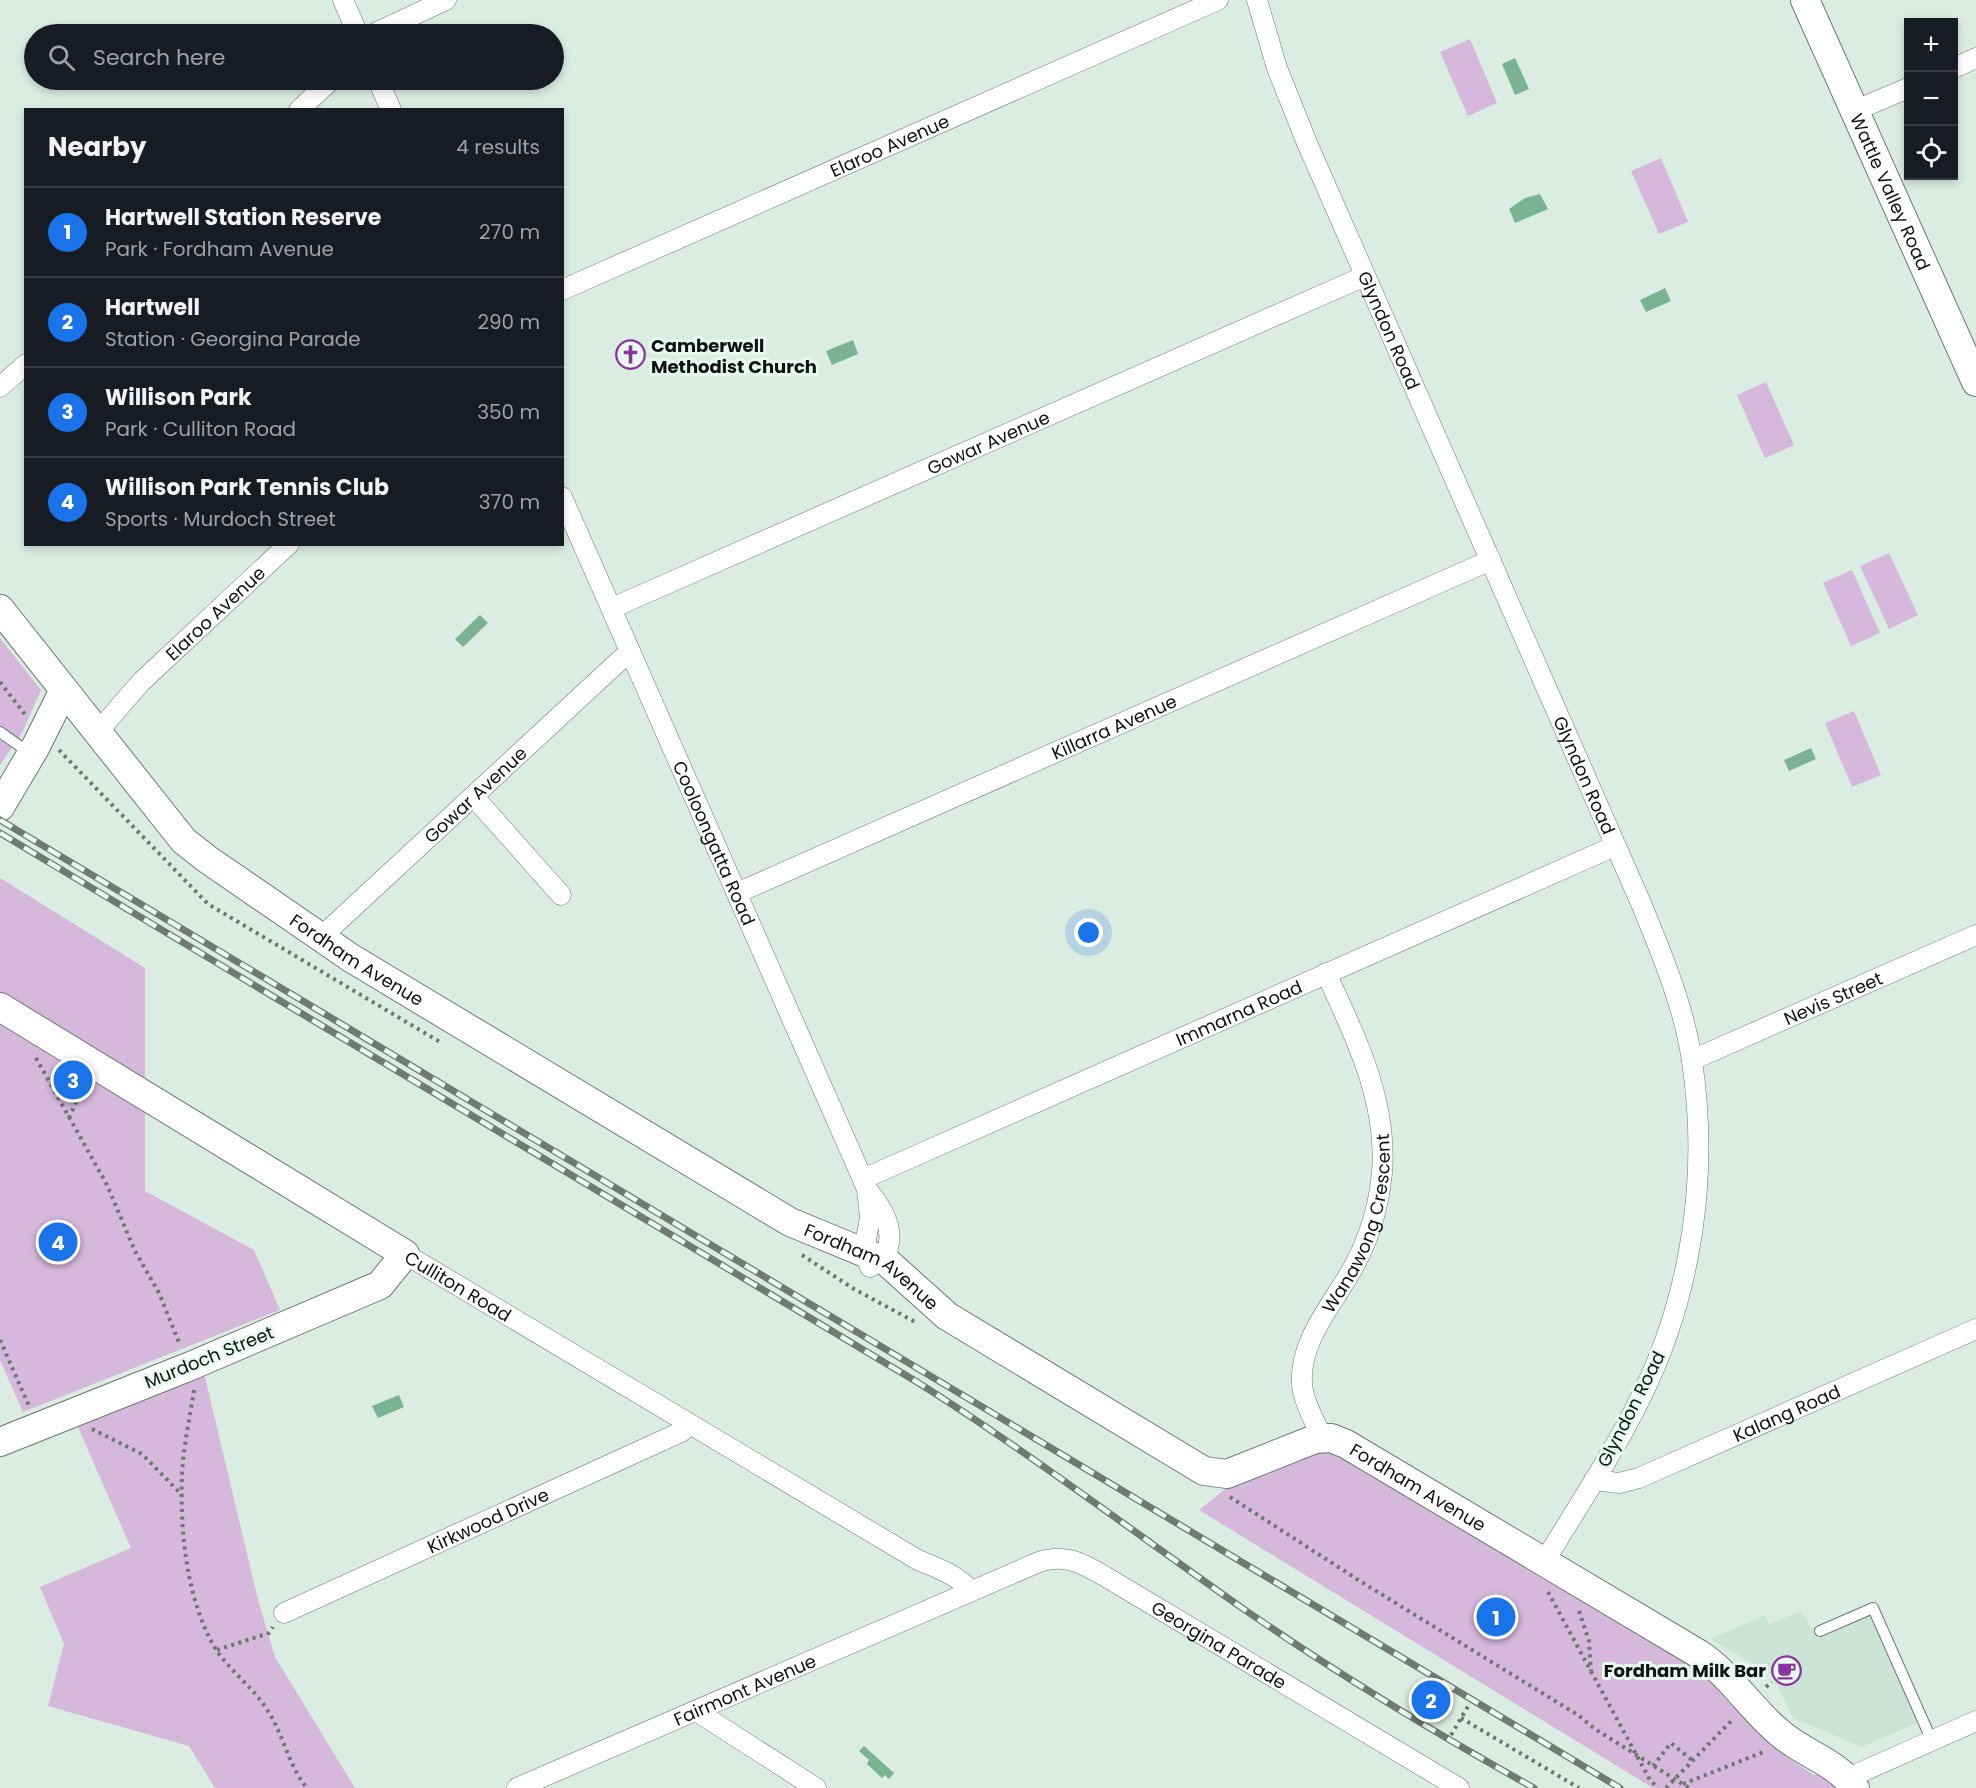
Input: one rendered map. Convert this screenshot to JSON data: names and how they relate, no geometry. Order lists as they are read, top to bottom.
{
  "streets": {
    "street": [
      "Elaroo Avenue",
      "Wattle Valley Road",
      "Glyndon Road",
      "Gowar Avenue",
      "Killarra Avenue",
      "Cooloongatta Road",
      "Fordham Avenue",
      "Nevis Street",
      "Immarna Road",
      "Wanawong Crescent",
      "Culliton Road",
      "Murdoch Street",
      "Kalang Road",
      "Kirkwood Drive",
      "Georgina Parade",
      "Fairmont Avenue"
    ]
  },
  "crossings": [
    ["Elaroo Avenue", "Fordham Avenue"],
    ["Glyndon Road", "Gowar Avenue"],
    ["Glyndon Road", "Killarra Avenue"],
    ["Glyndon Road", "Fordham Avenue"],
    ["Glyndon Road", "Nevis Street"],
    ["Glyndon Road", "Immarna Road"],
    ["Glyndon Road", "Kalang Road"],
    ["Gowar Avenue", "Cooloongatta Road"],
    ["Gowar Avenue", "Fordham Avenue"],
    ["Killarra Avenue", "Cooloongatta Road"],
    ["Cooloongatta Road", "Fordham Avenue"],
    ["Cooloongatta Road", "Immarna Road"],
    ["Fordham Avenue", "Wanawong Crescent"],
    ["Immarna Road", "Wanawong Crescent"],
    ["Culliton Road", "Murdoch Street"],
    ["Culliton Road", "Kirkwood Drive"],
    ["Culliton Road", "Georgina Parade"],
    ["Culliton Road", "Fairmont Avenue"],
    ["Georgina Parade", "Fairmont Avenue"]
  ],
  "places": {
    "church": ["Camberwell Methodist Church"],
    "cafe": ["Fordham Milk Bar"]
  },
  "page": {
    "map_buttons": ["+", "−"],
    "search": "Search here",
    "heading": ["Nearby", "4 results"],
    "list": [
      {
        "mark": "1",
        "name": "Hartwell Station Reserve",
        "note": "Park · Fordham Avenue",
        "value": "270 m"
      },
      {
        "mark": "2",
        "name": "Hartwell",
        "note": "Station · Georgina Parade",
        "value": "290 m"
      },
      {
        "mark": "3",
        "name": "Willison Park",
        "note": "Park · Culliton Road",
        "value": "350 m"
      },
      {
        "mark": "4",
        "name": "Willison Park Tennis Club",
        "note": "Sports · Murdoch Street",
        "value": "370 m"
      }
    ],
    "pins": [
      "3",
      "4",
      "1",
      "2"
    ]
  }
}
